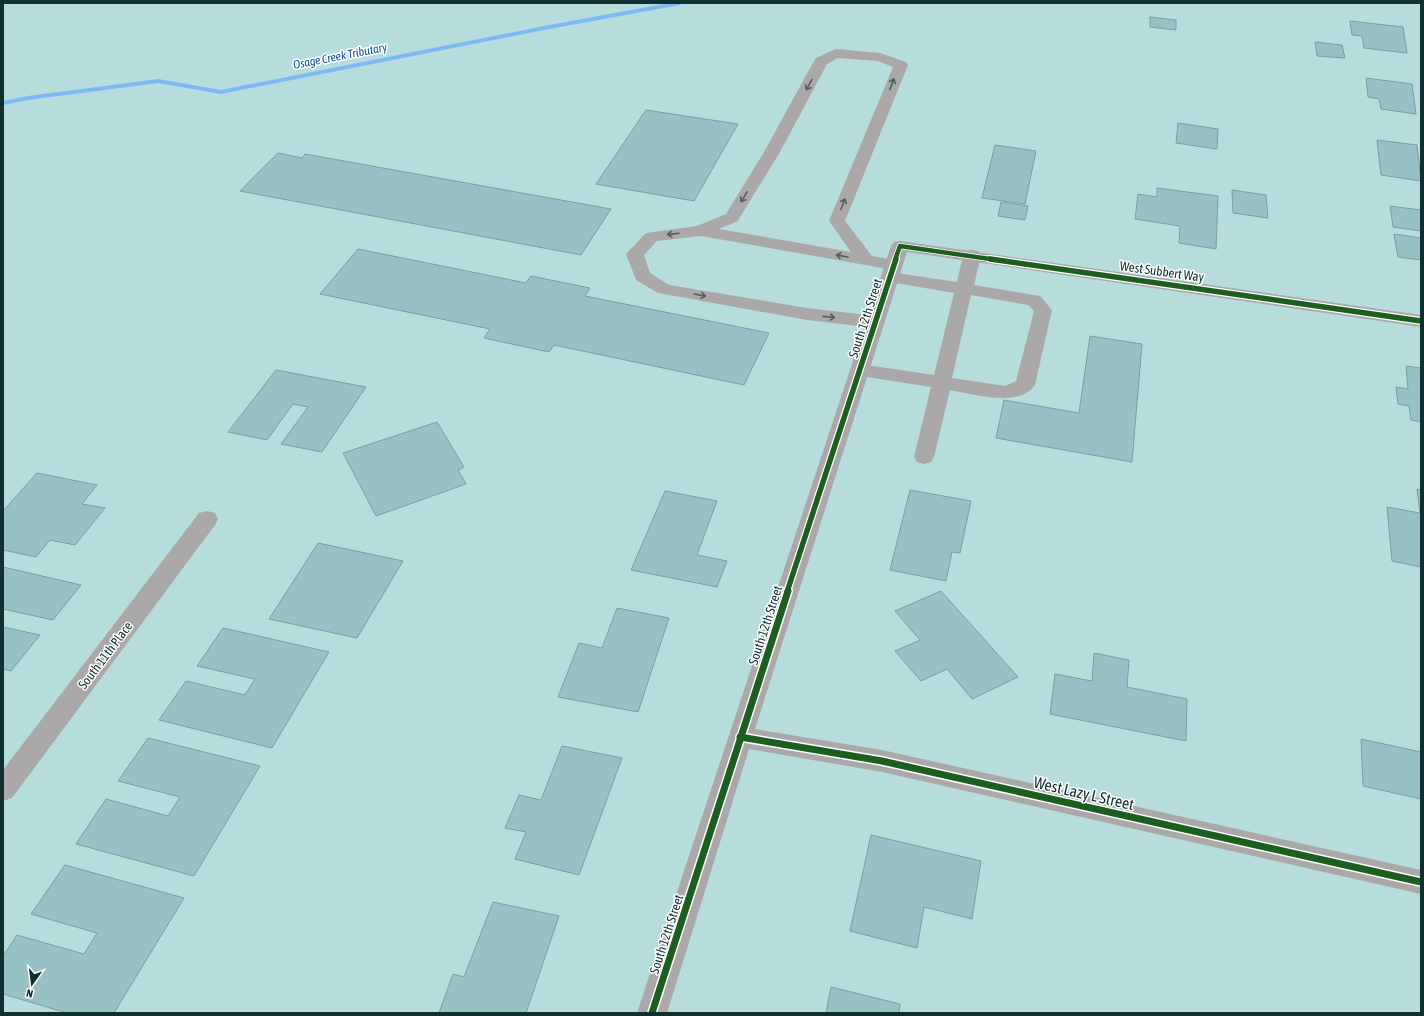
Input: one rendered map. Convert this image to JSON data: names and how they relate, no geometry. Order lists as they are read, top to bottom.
{
  "streets": {
    "street": [
      "West Subbert Way",
      "South 12th Street",
      "South 11th Place",
      "West Lazy L Street"
    ]
  },
  "crossings": [
    ["West Subbert Way", "South 12th Street"],
    ["South 12th Street", "West Lazy L Street"]
  ],
  "water": ["Osage Creek Tributary"],
  "north": "bottom"
}
